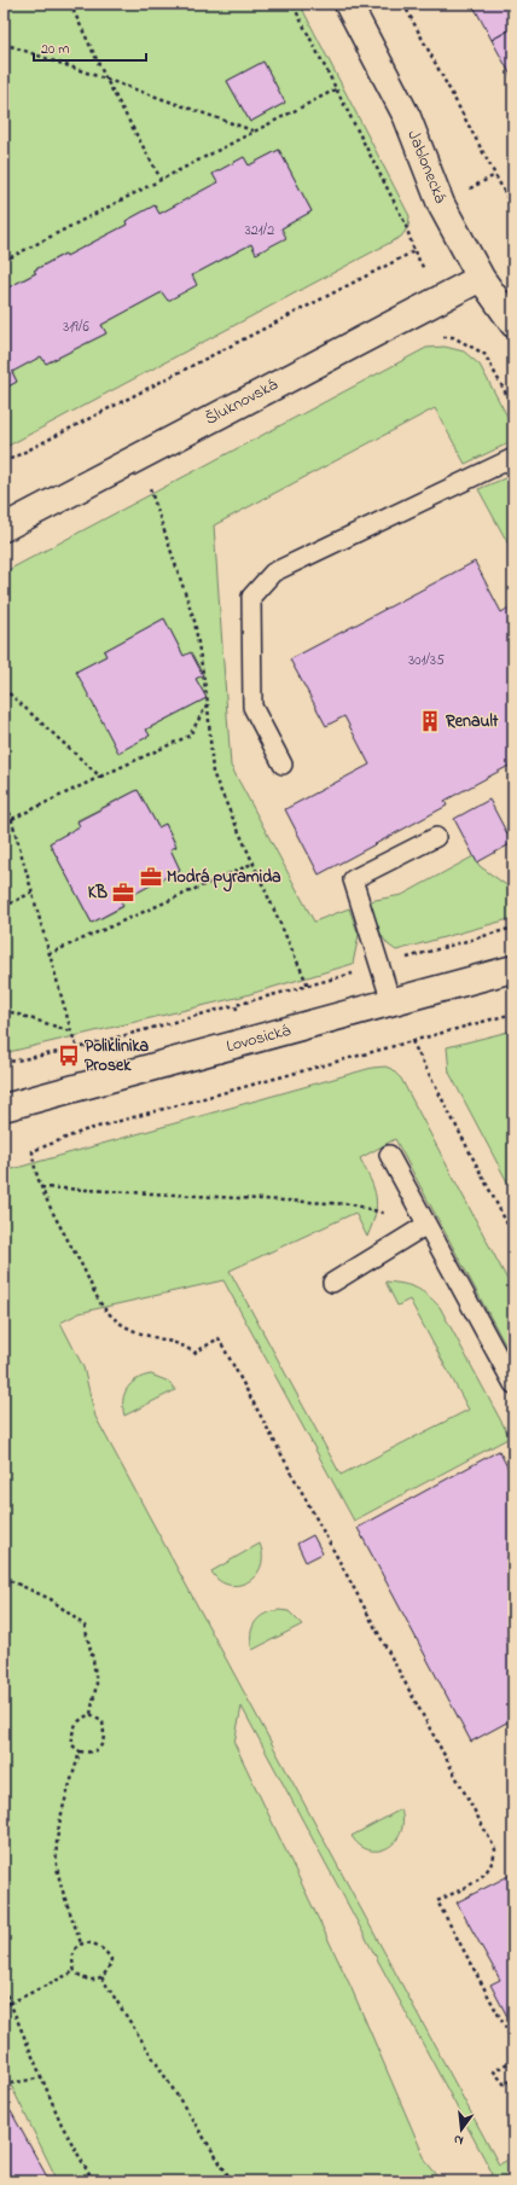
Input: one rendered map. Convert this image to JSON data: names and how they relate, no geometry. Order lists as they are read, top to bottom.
{
  "streets": {
    "street": ["Jablonecká", "Šluknovská", "Lovosická"]
  },
  "crossings": [
    ["Jablonecká", "Šluknovská"]
  ],
  "places": {
    "building": ["Renault"],
    "office": ["Modrá pyramida", "KB"],
    "bus stop": ["Poliklinika Prosek"]
  },
  "house_numbers": ["321/2", "319/6", "301/35"],
  "scale_bar": "20 m",
  "north": "bottom"
}
